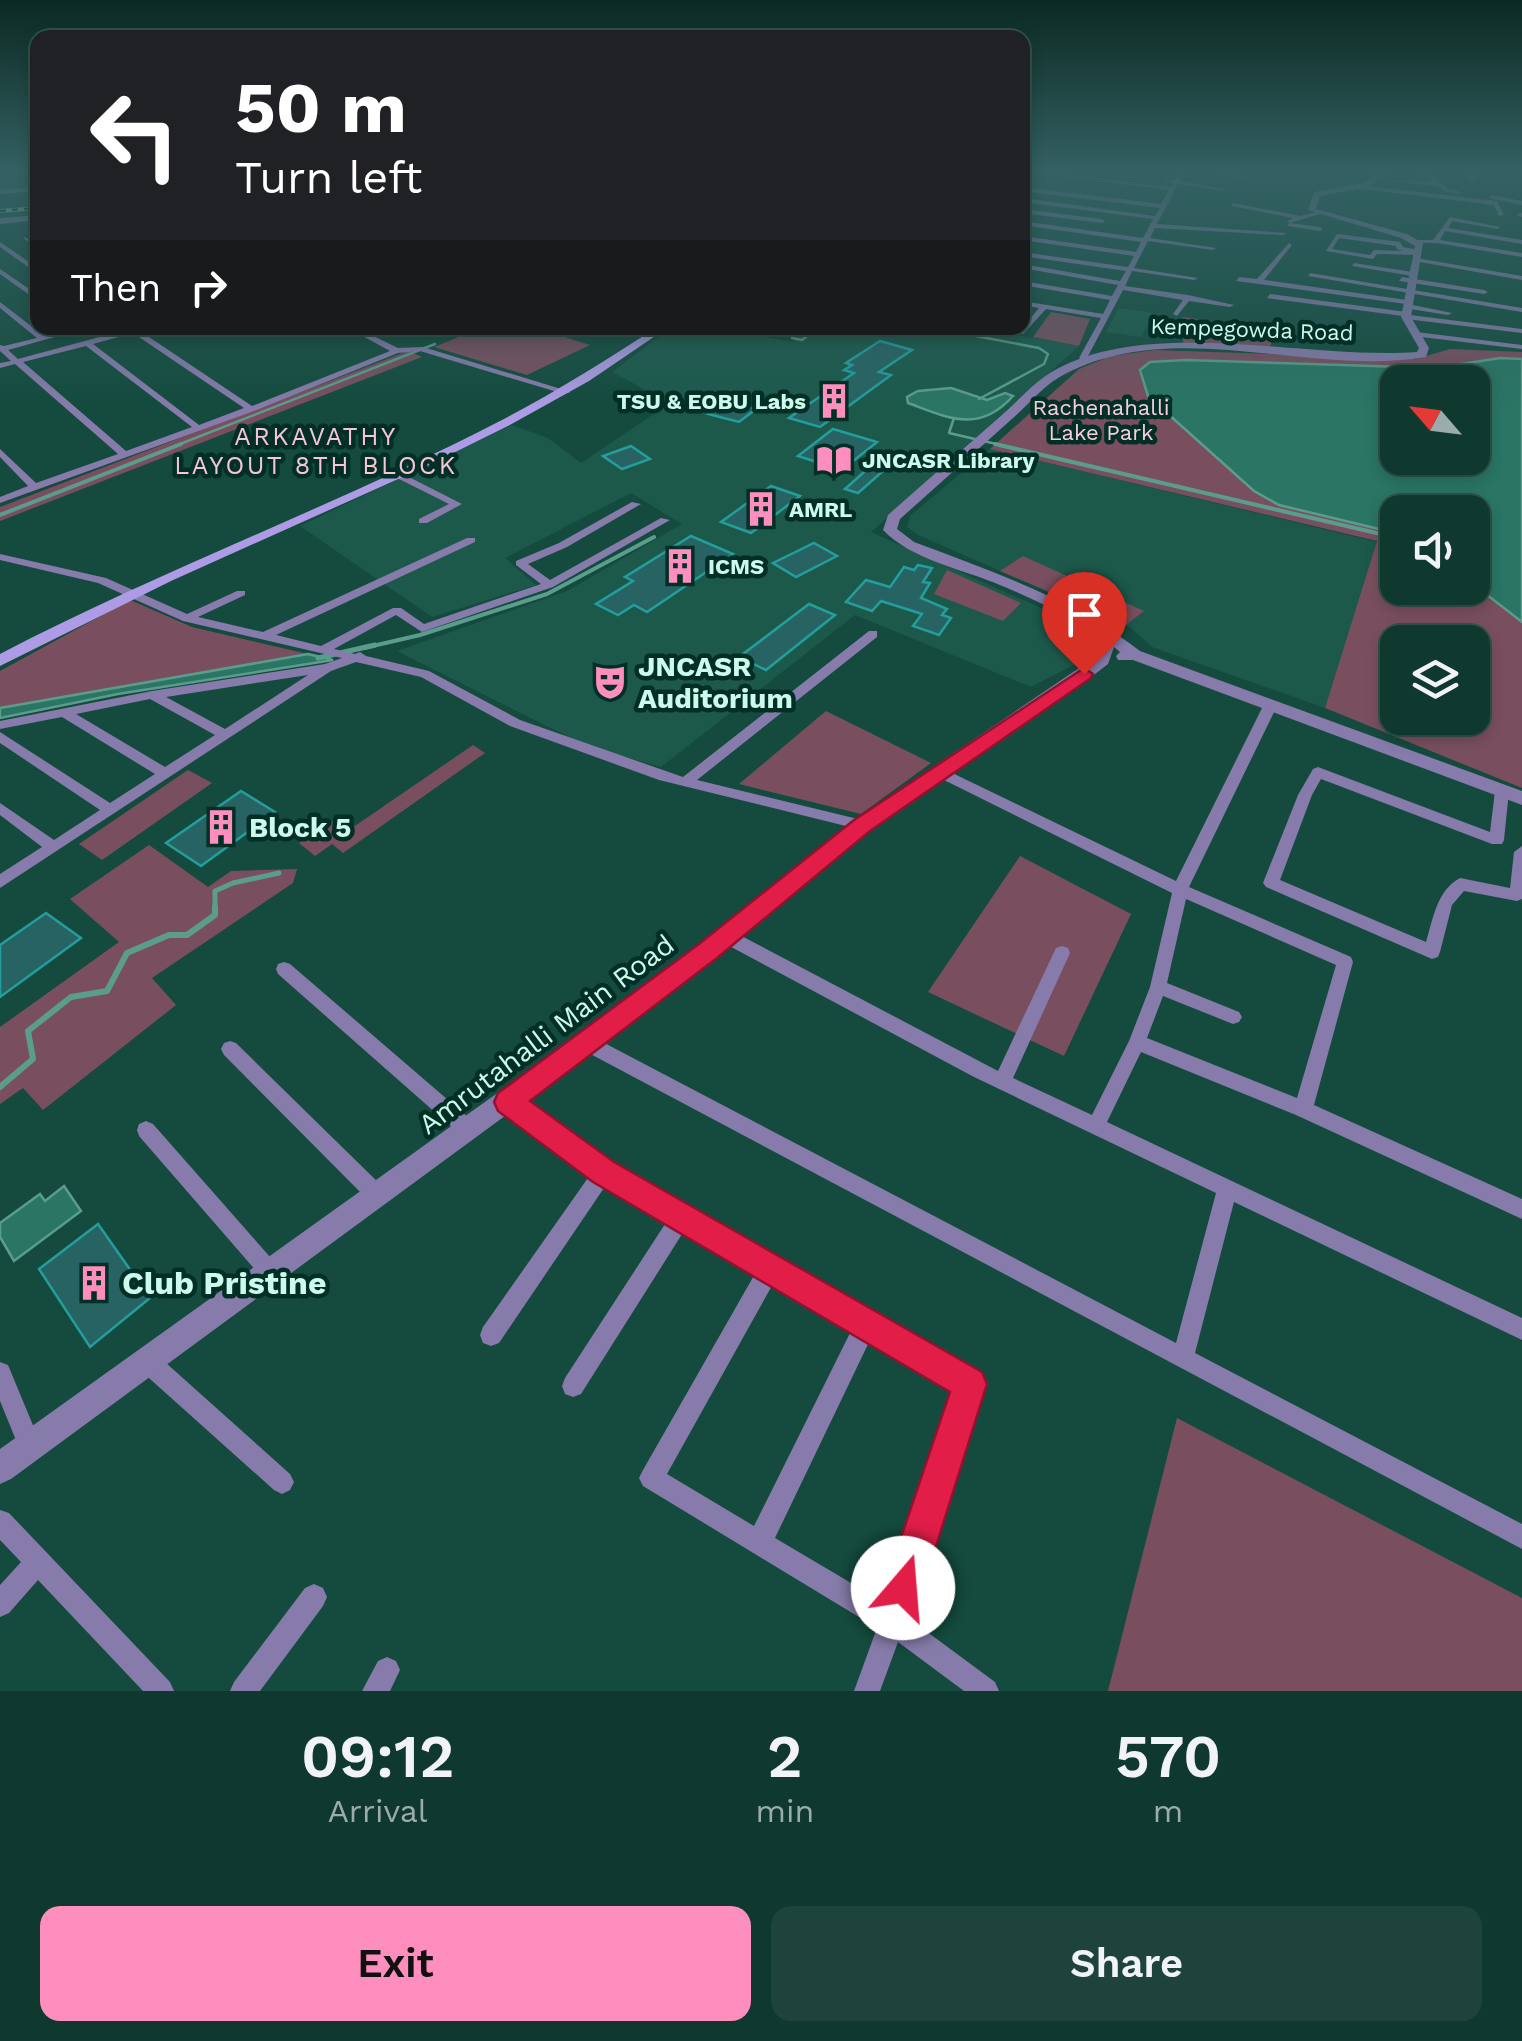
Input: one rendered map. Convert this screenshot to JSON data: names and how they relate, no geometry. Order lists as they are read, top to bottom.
{
  "streets": {
    "street": ["Kempegowda Road", "Amrutahalli Main Road"]
  },
  "crossings": [
    ["Kempegowda Road", "Amrutahalli Main Road"]
  ],
  "districts": ["ARKAVATHY LAYOUT 8TH BLOCK"],
  "parks": ["Rachenahalli Lake Park"],
  "places": {
    "building": [
      "TSU & EOBU Labs",
      "AMRL",
      "ICMS",
      "Block 5",
      "Club Pristine"
    ],
    "library": ["JNCASR Library"],
    "theatre": ["JNCASR Auditorium"]
  },
  "north": "top left",
  "page": {
    "turn": ["50 m", "Turn left"],
    "then": "Then",
    "eta": [
      "09:12",
      "Arrival",
      "2",
      "min",
      "570",
      "m"
    ],
    "buttons": ["Exit", "Share"]
  }
}
